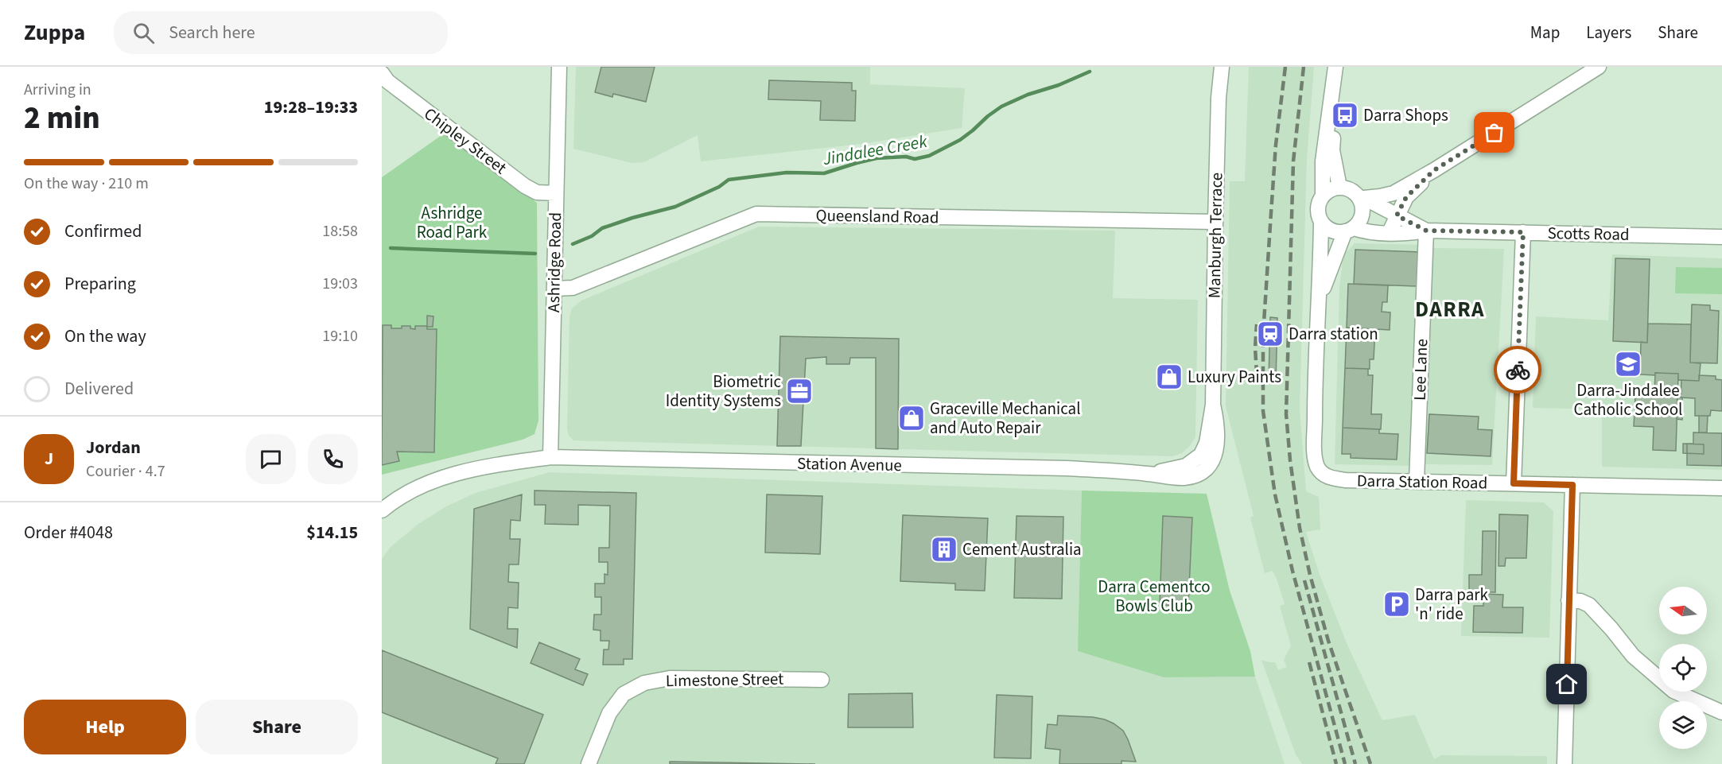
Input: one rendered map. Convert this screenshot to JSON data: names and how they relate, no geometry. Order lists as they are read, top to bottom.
{
  "streets": {
    "street": [
      "Chipley Street",
      "Queensland Road",
      "Scotts Road",
      "Manburgh Terrace",
      "Ashridge Road",
      "Lee Lane",
      "Station Avenue",
      "Darra Station Road",
      "Limestone Street"
    ]
  },
  "crossings": [
    ["Chipley Street", "Ashridge Road"],
    ["Queensland Road", "Manburgh Terrace"],
    ["Queensland Road", "Ashridge Road"],
    ["Scotts Road", "Lee Lane"],
    ["Manburgh Terrace", "Station Avenue"],
    ["Ashridge Road", "Station Avenue"],
    ["Lee Lane", "Darra Station Road"]
  ],
  "districts": ["DARRA"],
  "water": ["Jindalee Creek"],
  "parks": ["Ashridge Road Park", "Darra Cementco Bowls Club"],
  "places": {
    "bus stop": ["Darra Shops"],
    "station": ["Darra station"],
    "school or university": ["Darra-Jindalee Catholic School"],
    "shop": ["Luxury Paints", "Graceville Mechanical and Auto Repair"],
    "office": ["Biometric Identity Systems"],
    "building": ["Cement Australia"],
    "parking": ["Darra park 'n' ride"]
  },
  "north": "left",
  "page": {
    "header": "Zuppa",
    "search": "Search here",
    "nav": ["Map", "Layers", "Share"],
    "heading": ["2 min", "Arriving in", "19:28–19:33"],
    "panel": [
      "Jordan",
      "Courier · 4.7",
      "Order #4048",
      "$14.15"
    ],
    "bar": "On the way · 210 m",
    "list": [
      ["Confirmed", "18:58"],
      ["Preparing", "19:03"],
      ["On the way", "19:10"],
      "Delivered"
    ],
    "round": "J",
    "buttons": ["Help", "Share"]
  }
}
